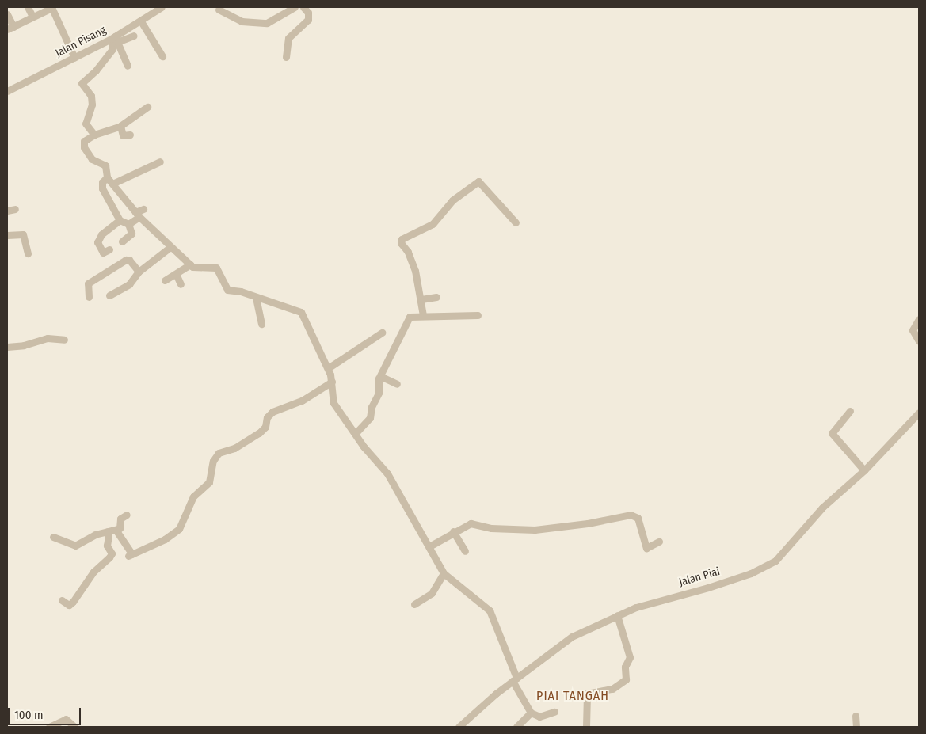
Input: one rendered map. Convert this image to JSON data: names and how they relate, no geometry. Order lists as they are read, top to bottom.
{
  "streets": {
    "street": ["Jalan Pisang", "Jalan Piai"]
  },
  "districts": ["PIAI TANGAH"],
  "scale_bar": "100 m"
}
